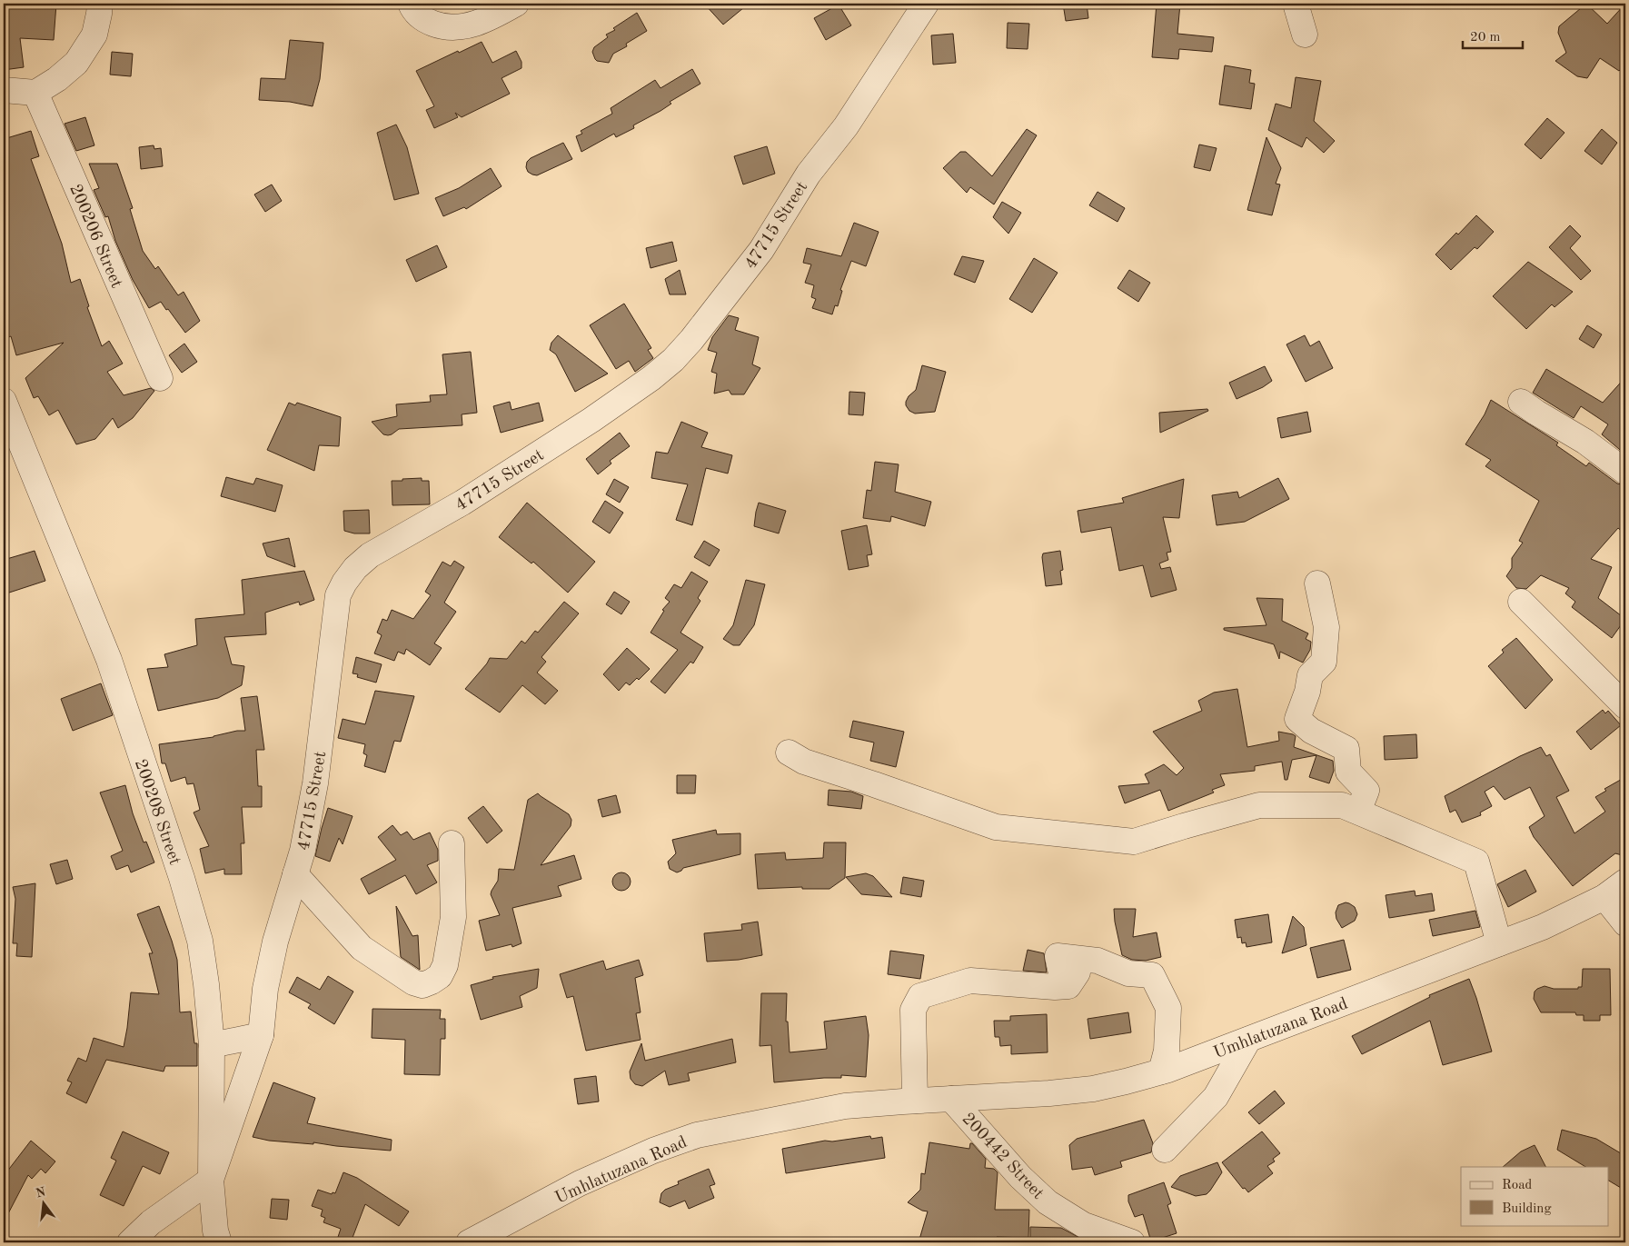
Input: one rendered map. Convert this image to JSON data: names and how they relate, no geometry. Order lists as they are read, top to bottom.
{
  "streets": {
    "street": [
      "47715 Street",
      "200206 Street",
      "200208 Street",
      "Umhlatuzana Road",
      "200442 Street"
    ]
  },
  "crossings": [
    ["47715 Street", "200208 Street"],
    ["Umhlatuzana Road", "200442 Street"]
  ],
  "legend": ["Road", "Building"],
  "scale_bar": "20 m",
  "north": "top"
}
